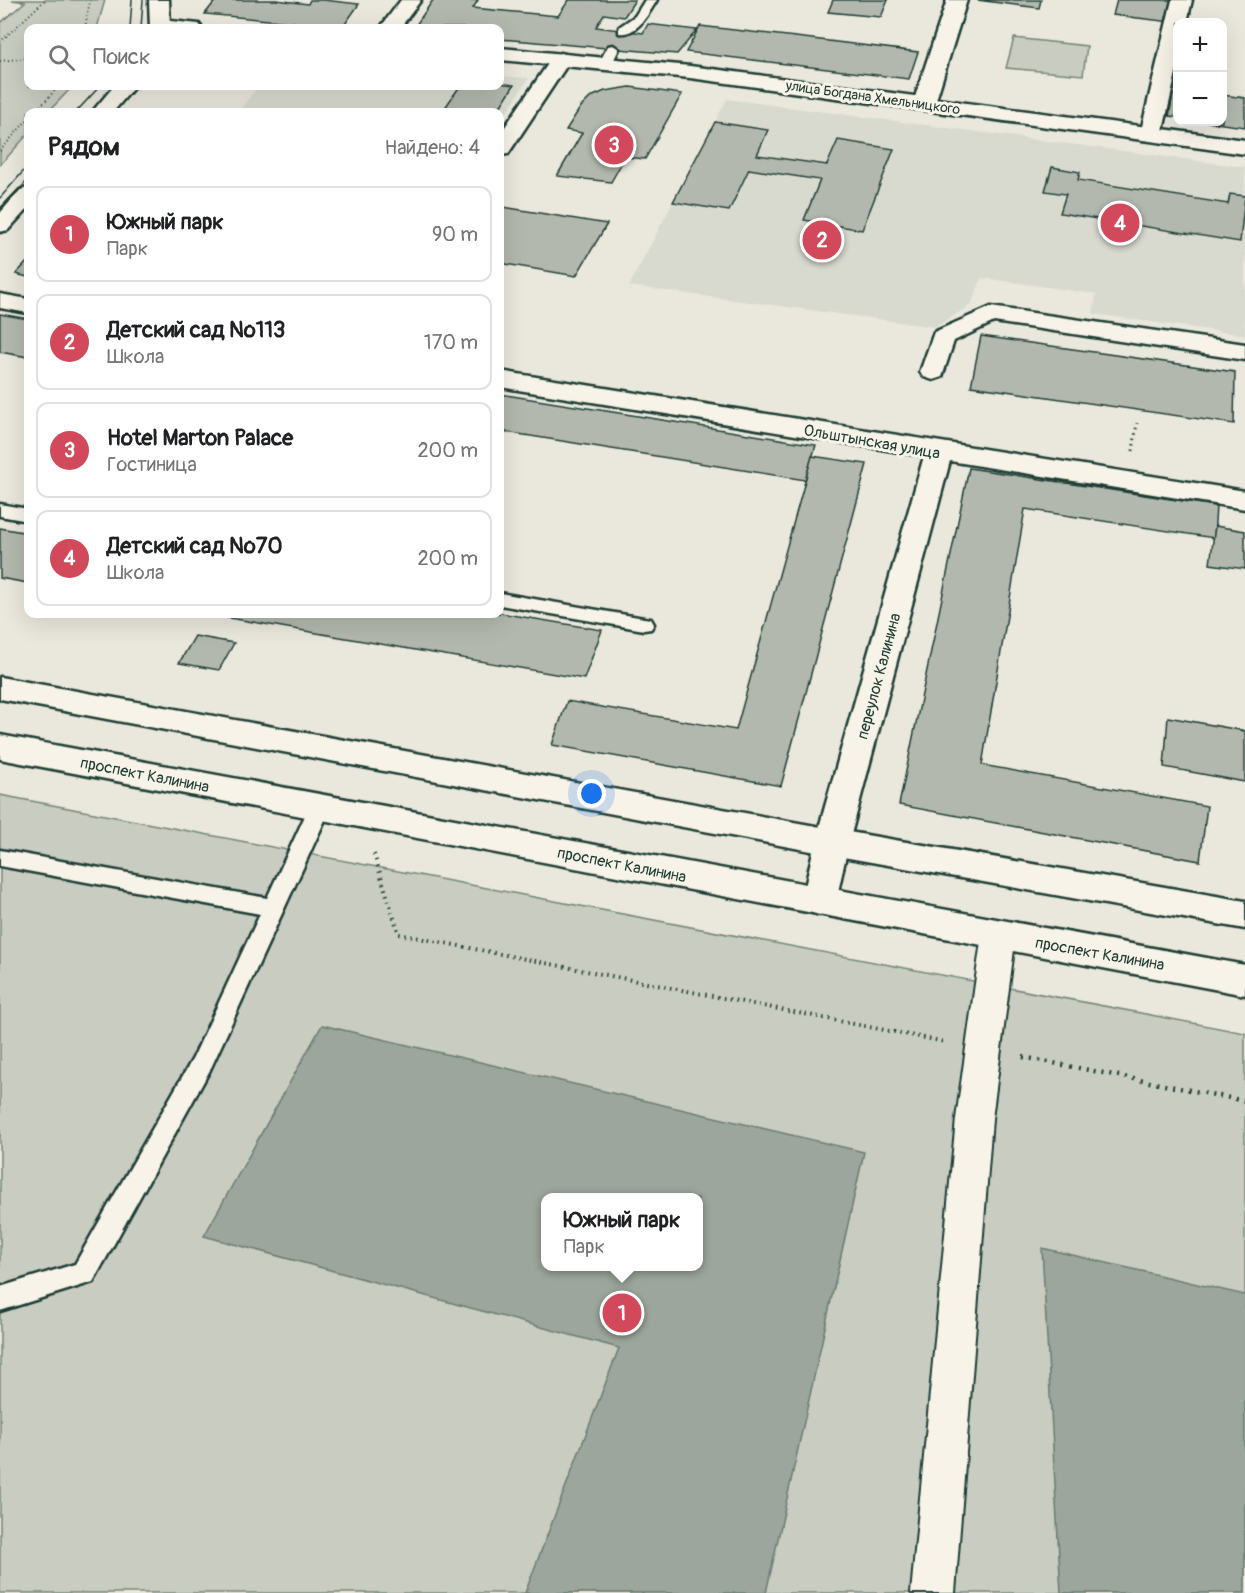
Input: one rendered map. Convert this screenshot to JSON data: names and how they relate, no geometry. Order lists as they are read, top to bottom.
{
  "streets": {
    "street": [
      "улица Богдана Хмельницкого",
      "Ольштынская улица",
      "переулок Калинина",
      "проспект Калинина"
    ]
  },
  "crossings": [
    ["Ольштынская улица", "переулок Калинина"],
    ["переулок Калинина", "проспект Калинина"]
  ],
  "page": {
    "map_buttons": ["+", "−"],
    "search": "Поиск",
    "heading": ["Рядом", "Найдено: 4"],
    "pins": [
      "3",
      "4",
      "2",
      "1"
    ],
    "list": [
      {
        "mark": "1",
        "name": "Южный парк",
        "note": "Парк",
        "value": "90 m"
      },
      {
        "mark": "2",
        "name": "Детский сад №113",
        "note": "Школа",
        "value": "170 m"
      },
      {
        "mark": "3",
        "name": "Hotel Marton Palace",
        "note": "Гостиница",
        "value": "200 m"
      },
      {
        "mark": "4",
        "name": "Детский сад №70",
        "note": "Школа",
        "value": "200 m"
      }
    ],
    "popup": ["Южный парк", "Парк"]
  }
}
